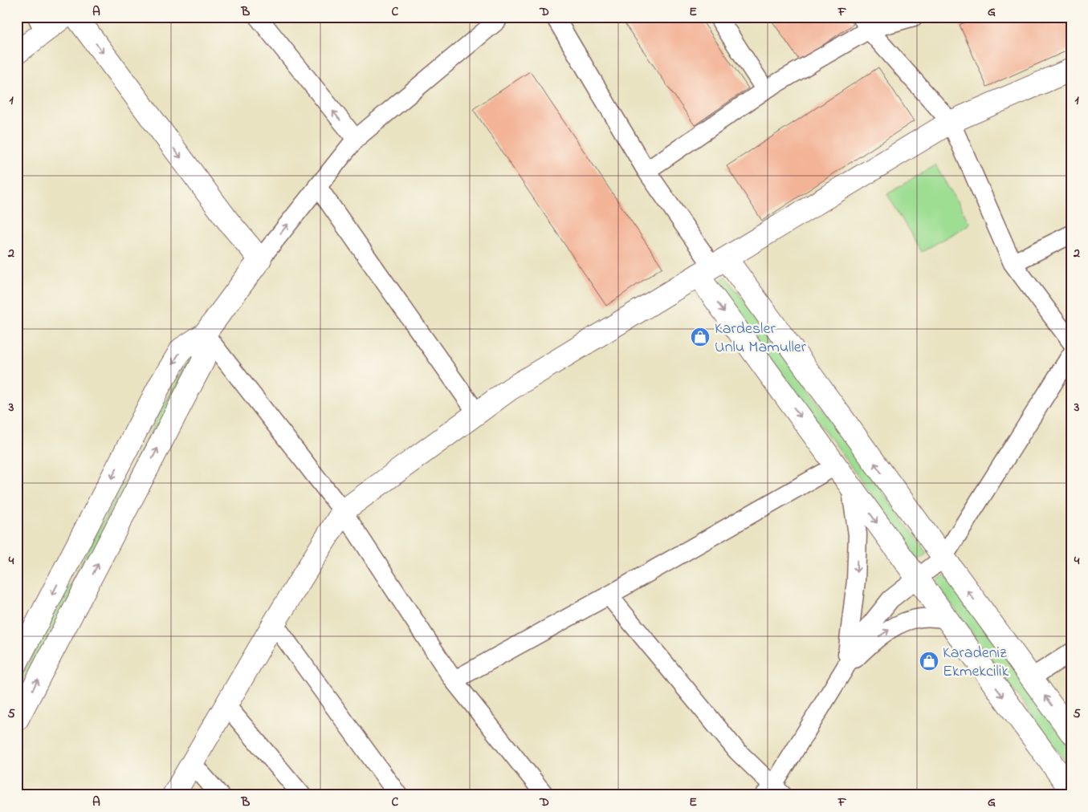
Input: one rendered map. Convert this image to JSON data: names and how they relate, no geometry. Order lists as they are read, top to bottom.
{
  "places": {
    "shop": ["Kardesler Unlu Mamuller", "Karadeniz Ekmekcilik"]
  },
  "grid": {
    "columns": [
      "A",
      "B",
      "C",
      "D",
      "E",
      "F",
      "G"
    ],
    "rows": [
      "1",
      "2",
      "3",
      "4",
      "5"
    ]
  }
}
